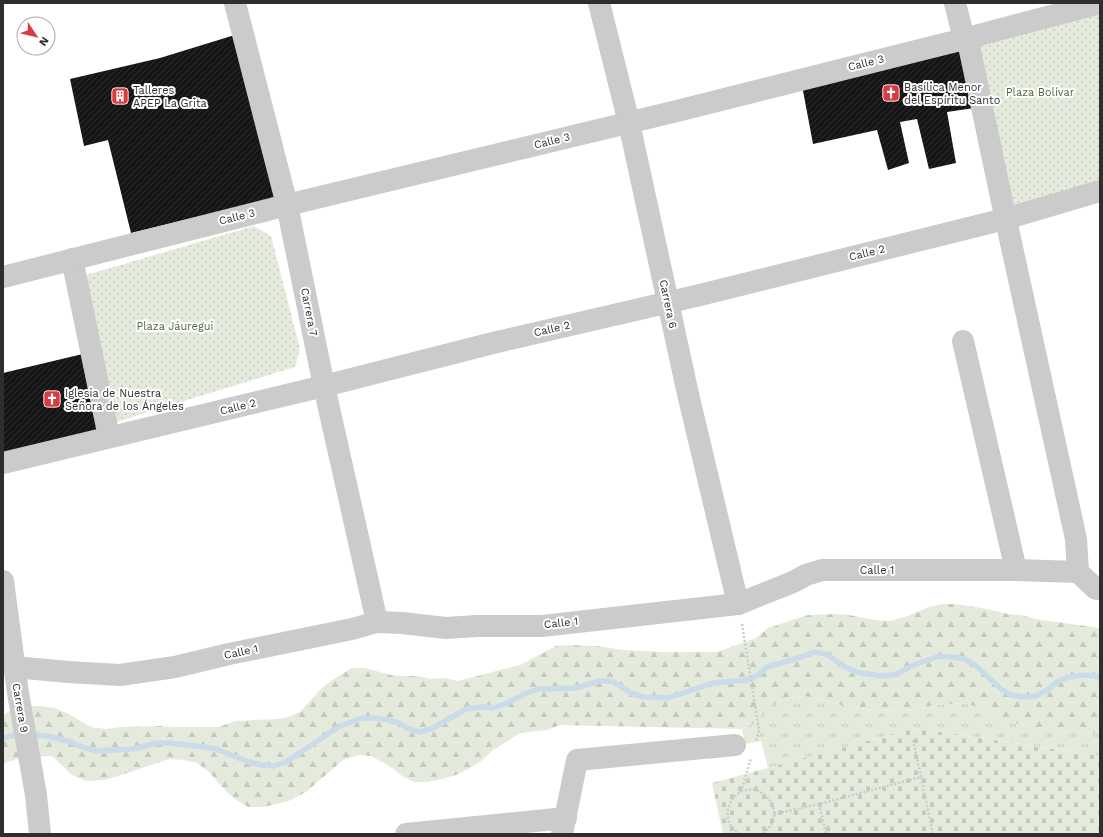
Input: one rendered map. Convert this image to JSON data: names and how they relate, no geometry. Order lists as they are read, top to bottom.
{
  "streets": {
    "street": [
      "Calle 3",
      "Calle 2",
      "Carrera 6",
      "Carrera 7",
      "Calle 1",
      "Carrera 9"
    ]
  },
  "crossings": [
    ["Calle 3", "Carrera 6"],
    ["Calle 3", "Carrera 7"],
    ["Calle 2", "Carrera 6"],
    ["Calle 2", "Carrera 7"],
    ["Carrera 6", "Calle 1"],
    ["Carrera 7", "Calle 1"],
    ["Calle 1", "Carrera 9"]
  ],
  "parks": ["Plaza Bolívar", "Plaza Jáuregui"],
  "places": {
    "church": ["Basílica Menor del Espíritu Santo", "Iglesia de Nuestra Señora de los Ángeles"],
    "building": ["Talleres APEP La Grita"]
  },
  "north": "bottom right"
}
